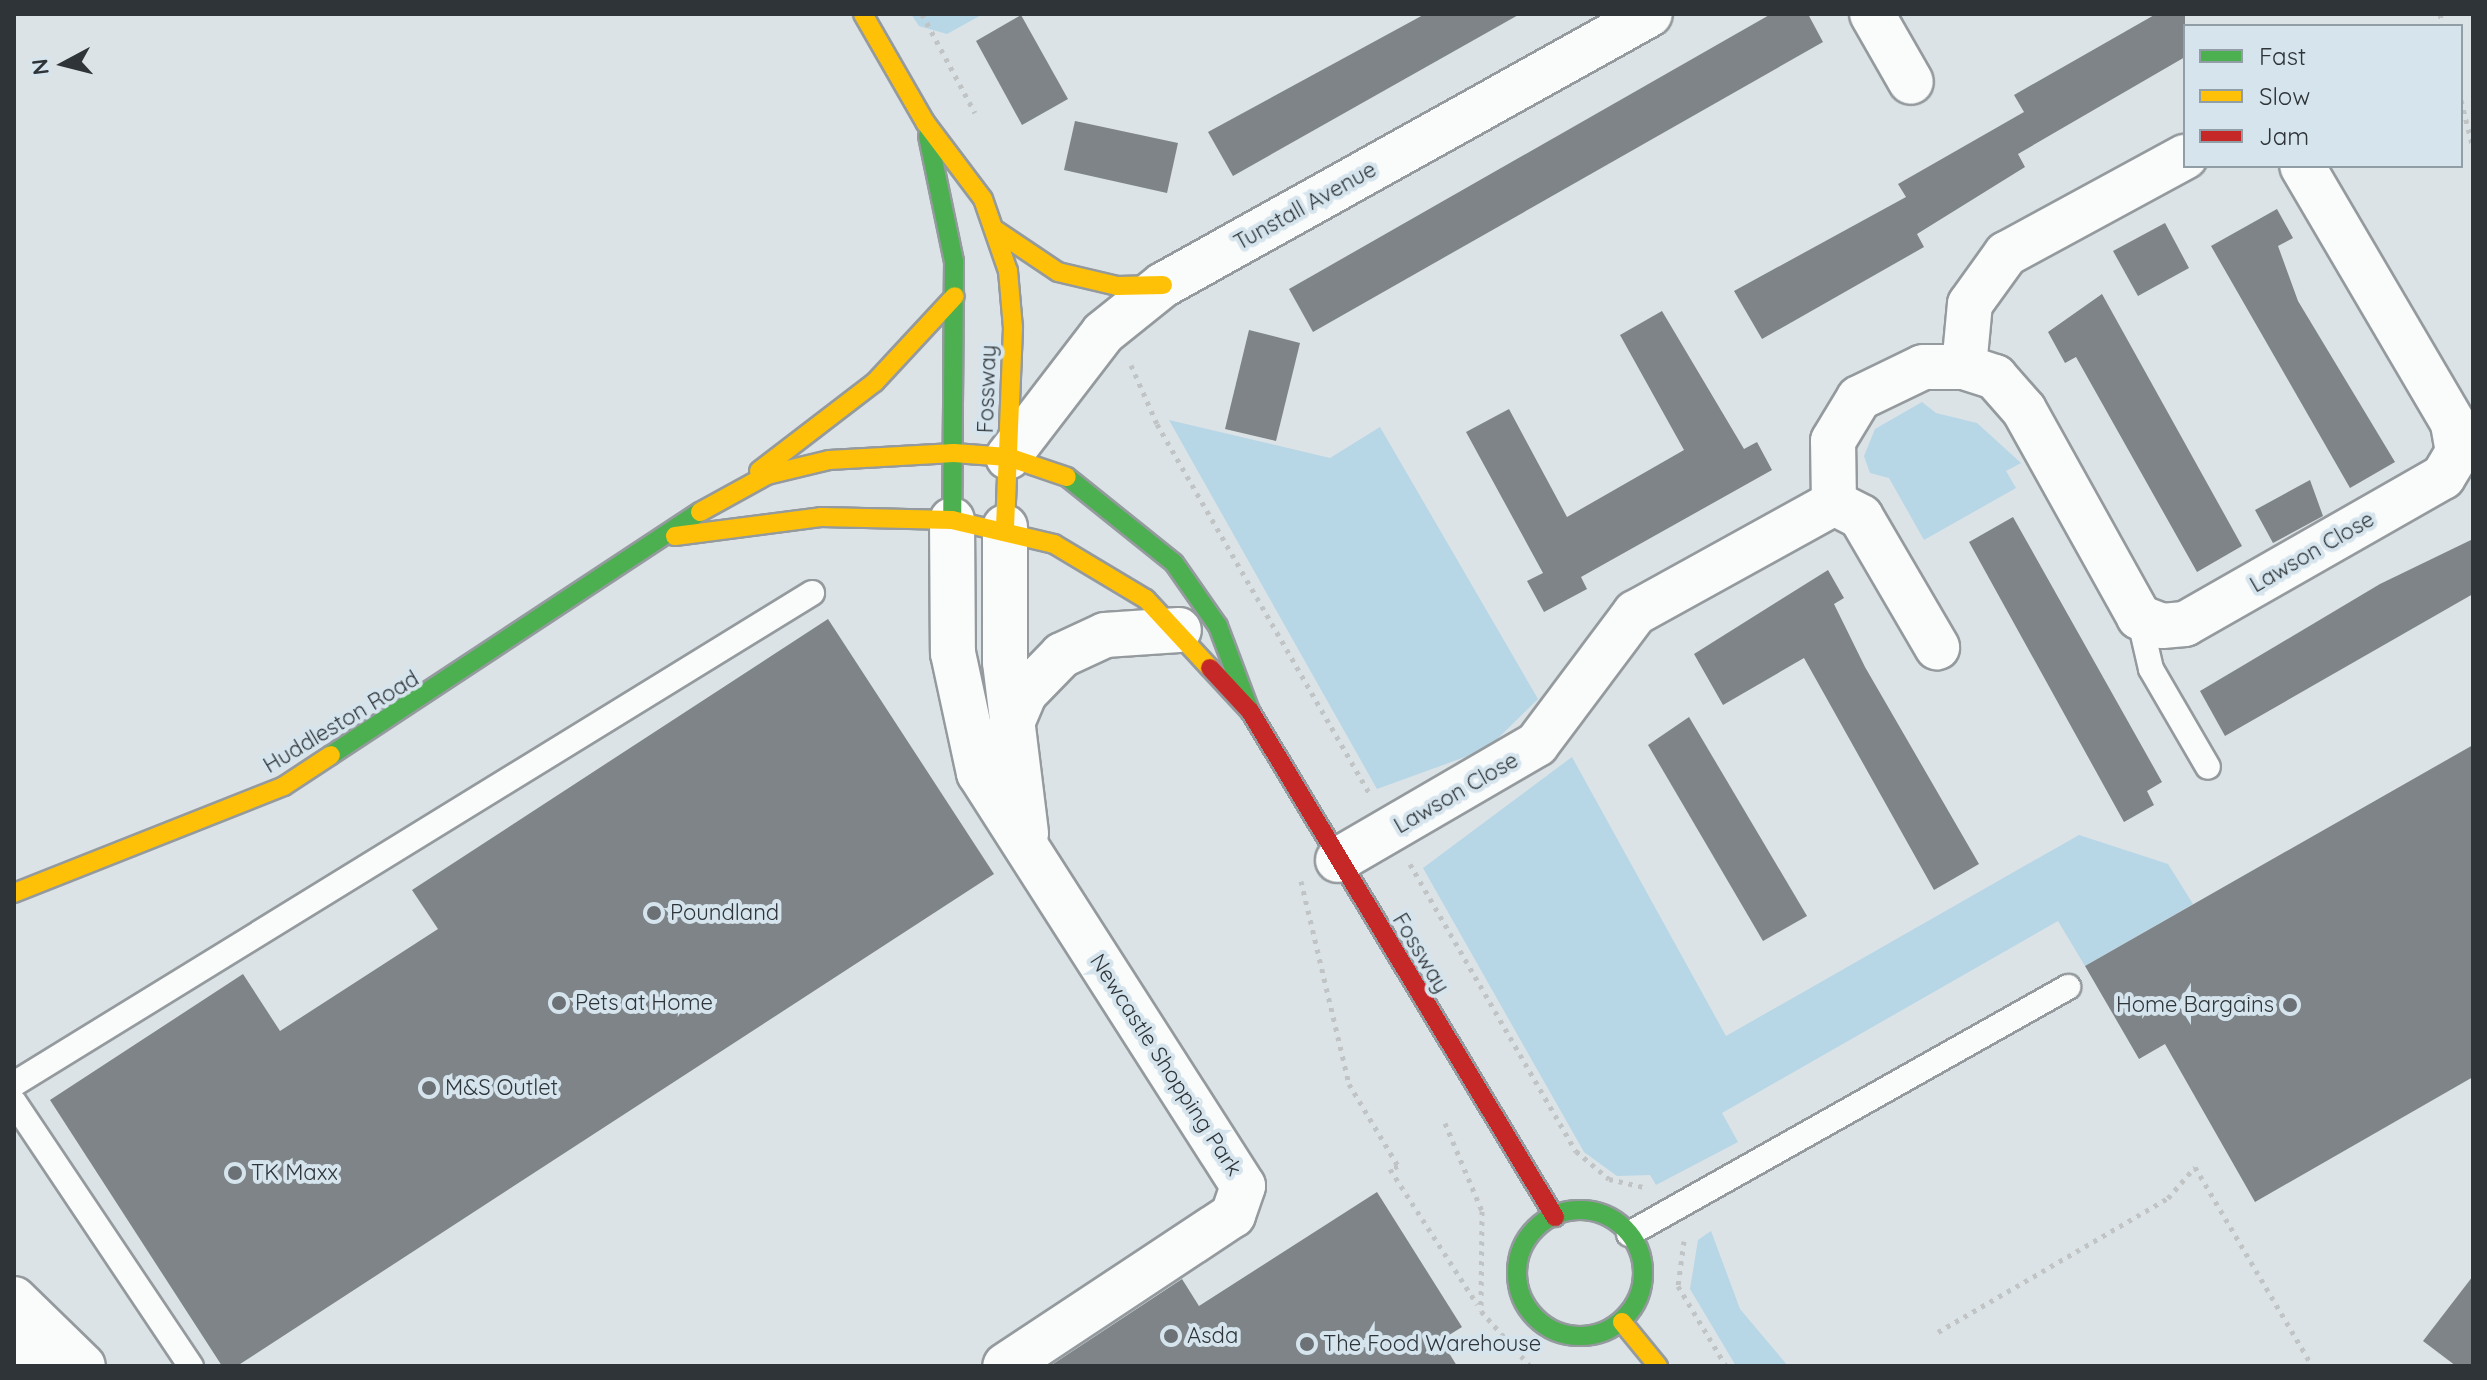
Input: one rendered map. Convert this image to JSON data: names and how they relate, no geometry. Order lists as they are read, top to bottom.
{
  "streets": {
    "main road": ["Fossway", "Huddleston Road"],
    "street": ["Tunstall Avenue", "Lawson Close", "Newcastle Shopping Park"]
  },
  "crossings": [
    ["Tunstall Avenue", "Fossway"],
    ["Tunstall Avenue", "Huddleston Road"],
    ["Fossway", "Lawson Close"],
    ["Fossway", "Huddleston Road"],
    ["Fossway", "Newcastle Shopping Park"],
    ["Huddleston Road", "Newcastle Shopping Park"]
  ],
  "places": [
    "Poundland",
    "Pets at Home",
    "Home Bargains",
    "M&S Outlet",
    "TK Maxx",
    "Asda",
    "The Food Warehouse"
  ],
  "legend": ["Fast", "Slow", "Jam"],
  "north": "left"
}
